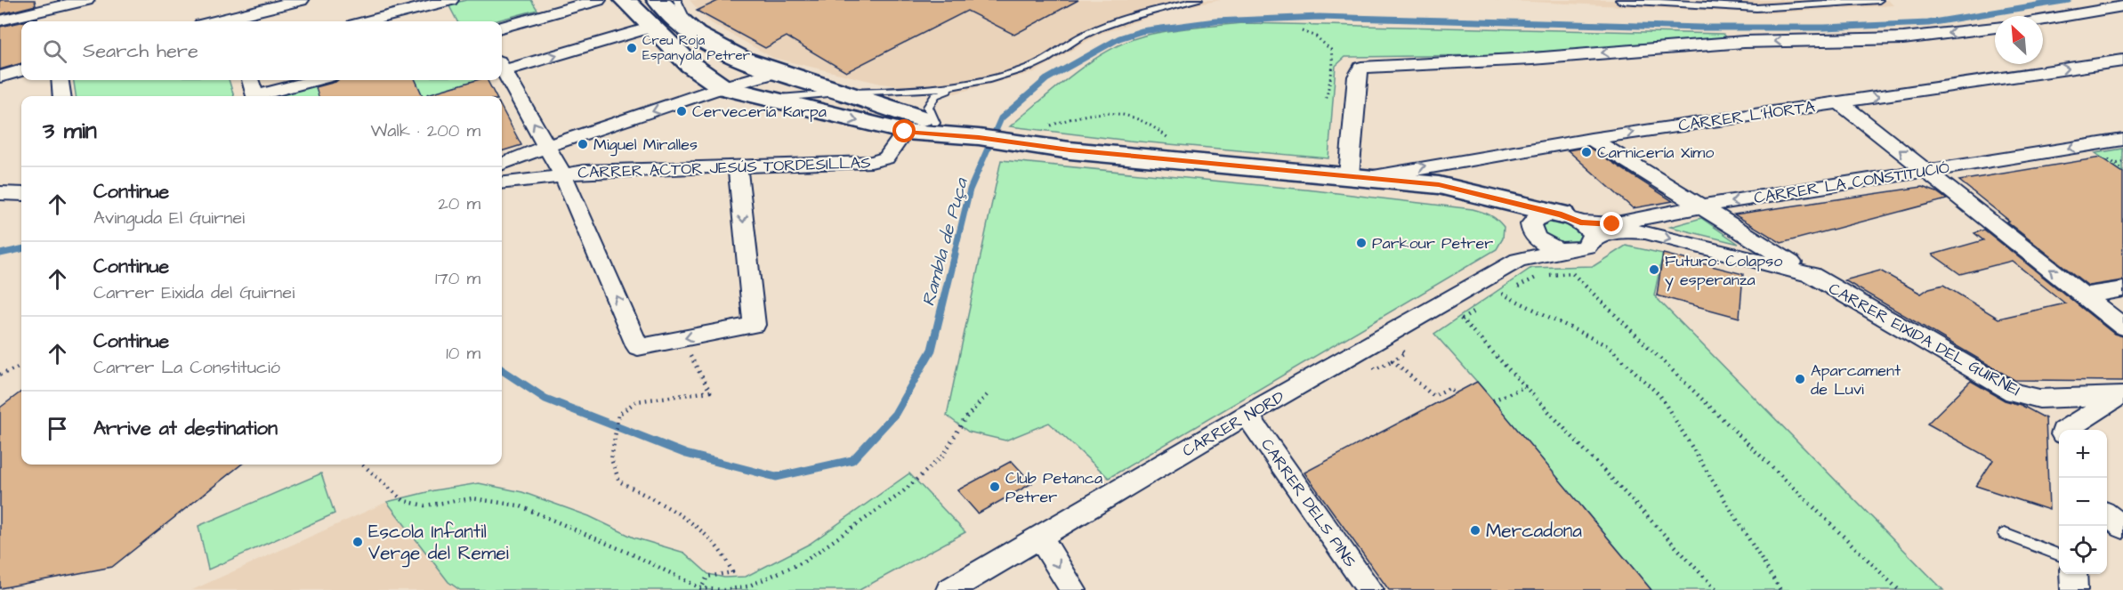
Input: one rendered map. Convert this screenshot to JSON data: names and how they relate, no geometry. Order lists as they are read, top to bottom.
{
  "streets": {
    "street": [
      "CARRER L'HORTA",
      "CARRER ACTOR JESÚS TORDESILLAS",
      "CARRER LA CONSTITUCIÓ",
      "CARRER EIXIDA DEL GUIRNEI",
      "CARRER NORD",
      "CARRER DELS PINS"
    ]
  },
  "crossings": [
    ["CARRER L'HORTA", "CARRER EIXIDA DEL GUIRNEI"],
    ["CARRER LA CONSTITUCIÓ", "CARRER EIXIDA DEL GUIRNEI"],
    ["CARRER EIXIDA DEL GUIRNEI", "CARRER NORD"],
    ["CARRER NORD", "CARRER DELS PINS"]
  ],
  "one_way": ["CARRER LA CONSTITUCIÓ"],
  "water": ["Rambla de Puça"],
  "places": [
    "Creu Roja Espanyola Petrer",
    "Cervecería Karpa",
    "Miguel Miralles",
    "Carnicería Ximo",
    "Parkour Petrer",
    "Futuro: Colapso y esperanza",
    "Aparcament de Luvi",
    "Club Petanca Petrer",
    "Mercadona",
    "Escola Infantil Verge del Remei"
  ],
  "north": "top left",
  "page": {
    "search": "Search here",
    "heading": ["3 min", "Walk · 200 m"],
    "list": [
      ["Continue", "Avinguda El Guirnei", "20 m"],
      ["Continue", "Carrer Eixida del Guirnei", "170 m"],
      ["Continue", "Carrer La Constitució", "10 m"],
      "Arrive at destination"
    ],
    "map_buttons": ["+", "−"]
  }
}
